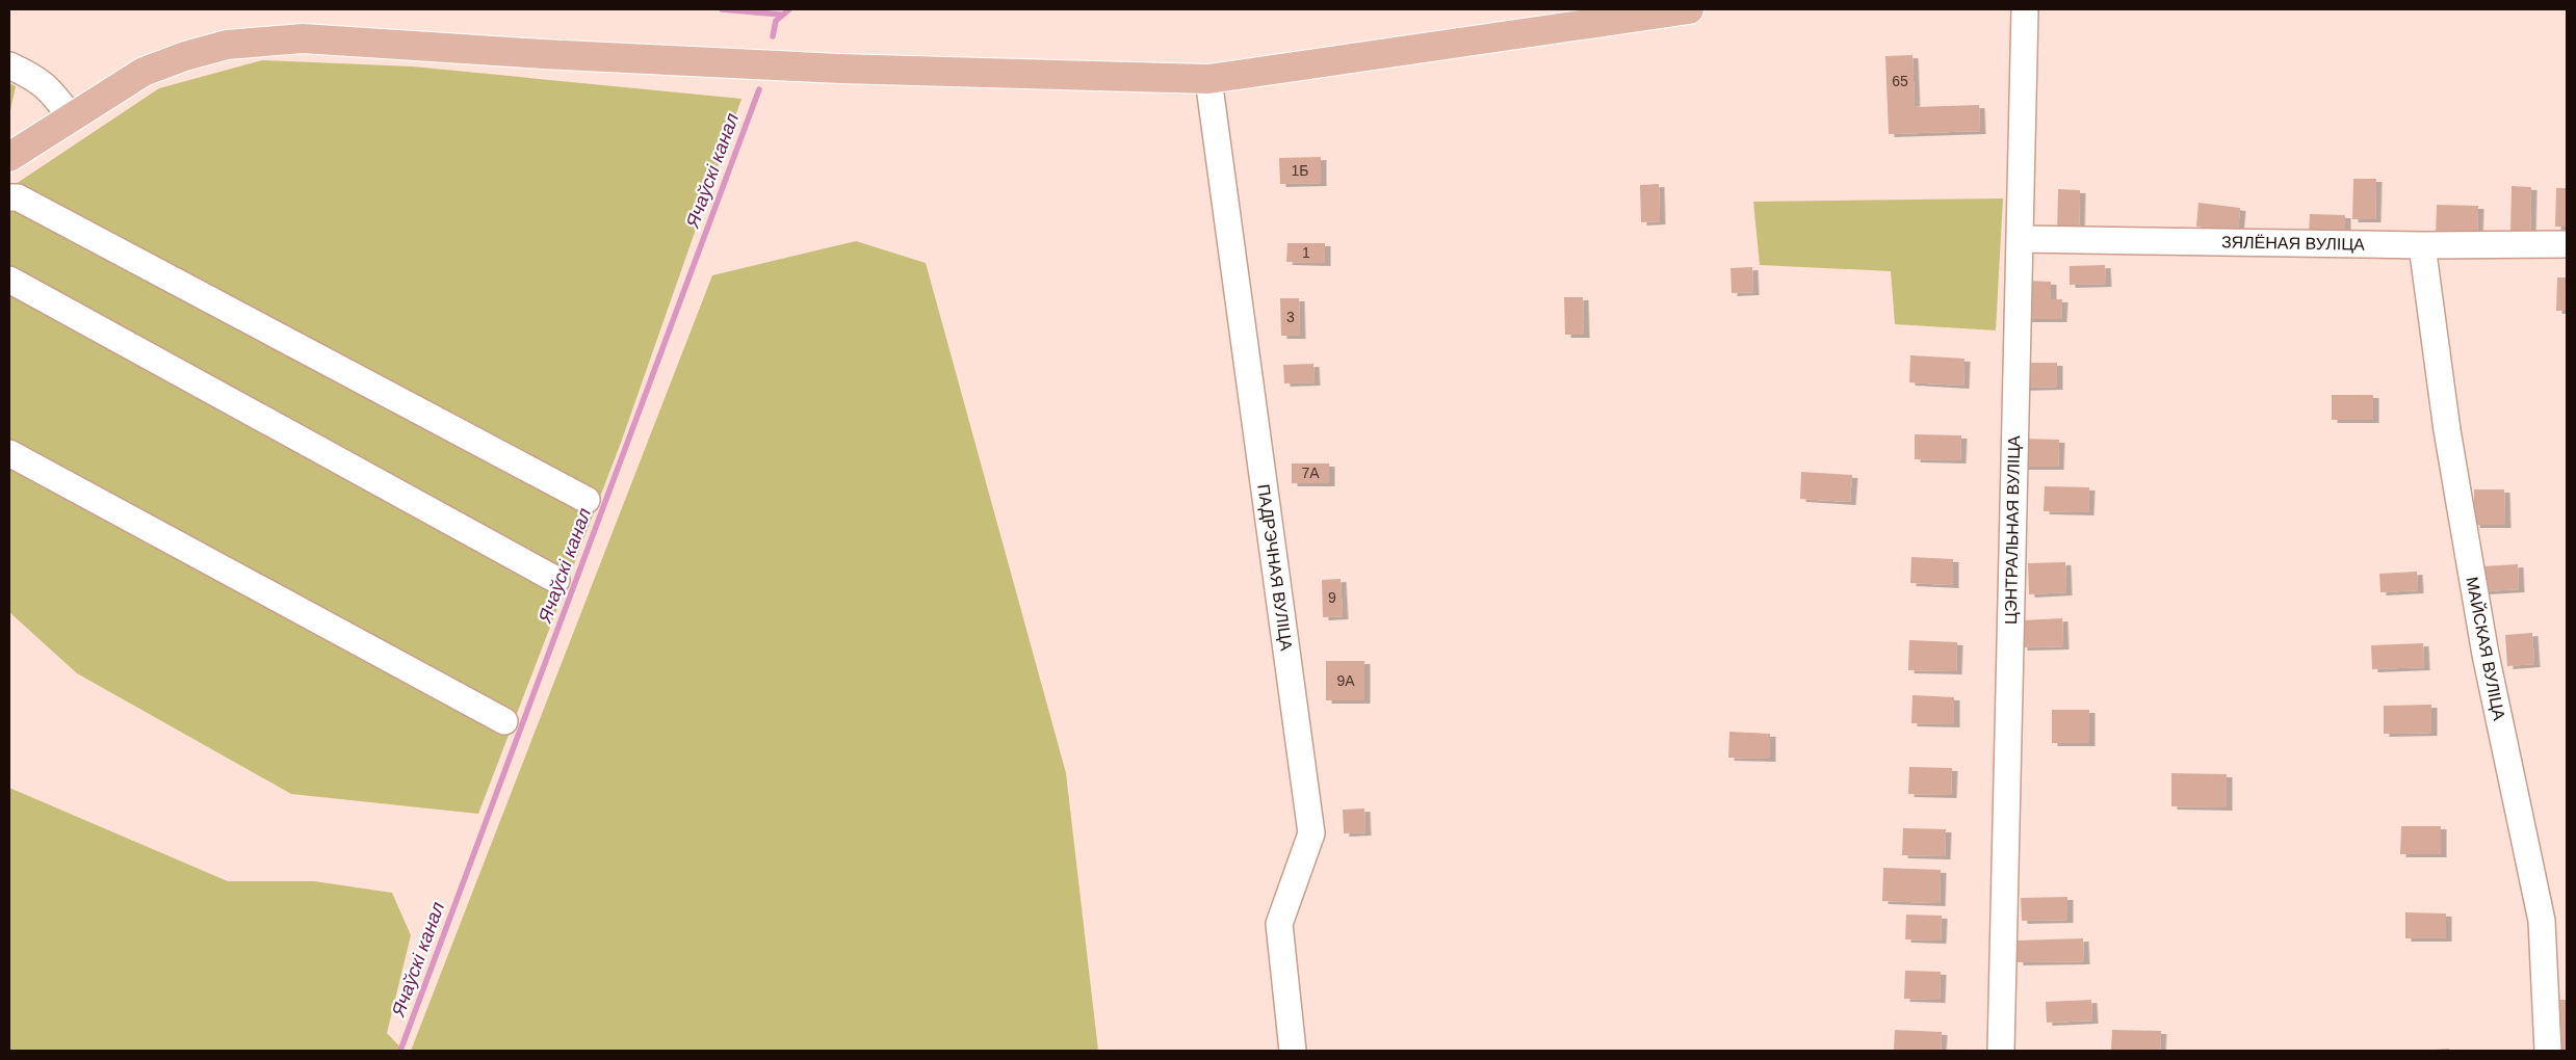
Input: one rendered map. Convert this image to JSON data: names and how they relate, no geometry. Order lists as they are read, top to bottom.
{
  "streets": {
    "street": [
      "ЗЯЛЁНАЯ ВУЛІЦА",
      "ЦЭНТРАЛЬНАЯ ВУЛІЦА",
      "ПАДРЭЧНАЯ ВУЛІЦА",
      "МАЙСКАЯ ВУЛІЦА"
    ]
  },
  "crossings": [
    ["ЗЯЛЁНАЯ ВУЛІЦА", "ЦЭНТРАЛЬНАЯ ВУЛІЦА"],
    ["ЗЯЛЁНАЯ ВУЛІЦА", "МАЙСКАЯ ВУЛІЦА"]
  ],
  "water": ["Ячаўскі канал"],
  "house_numbers": [
    "65",
    "1Б",
    "1",
    "3",
    "7А",
    "9",
    "9А"
  ]
}
